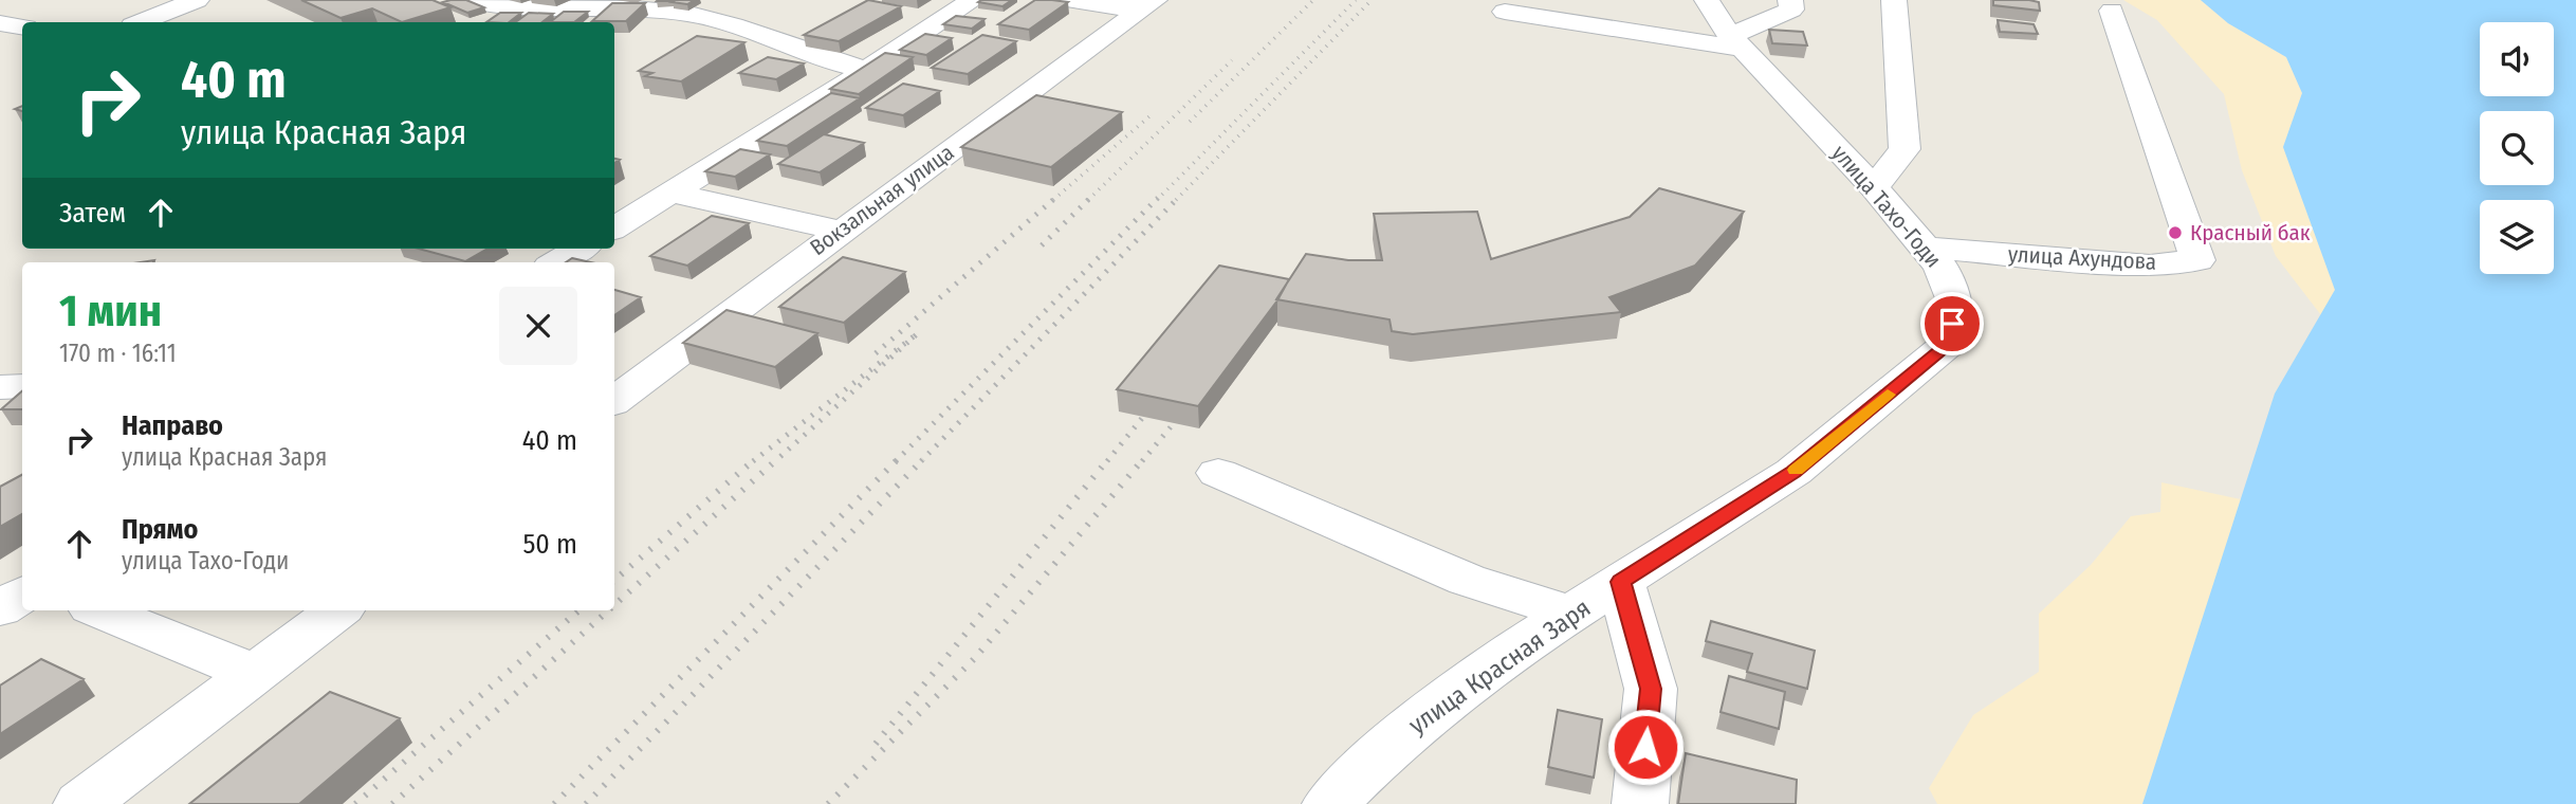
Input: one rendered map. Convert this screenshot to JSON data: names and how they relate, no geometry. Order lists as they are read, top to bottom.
{
  "streets": {
    "street": [
      "Вокзальная улица",
      "улица Тахо-Годи",
      "улица Ахундова",
      "улица Красная Заря"
    ]
  },
  "crossings": [
    ["улица Тахо-Годи", "улица Ахундова"],
    ["улица Тахо-Годи", "улица Красная Заря"]
  ],
  "places": ["Красный бак"],
  "page": {
    "turn": ["40 m", "улица Красная Заря"],
    "then": "Затем",
    "heading": ["1 мин", "170 m · 16:11"],
    "list": [
      {
        "name": "Направо",
        "note": "улица Красная Заря",
        "value": "40 m"
      },
      {
        "name": "Прямо",
        "note": "улица Тахо-Годи",
        "value": "50 m"
      }
    ]
  }
}
